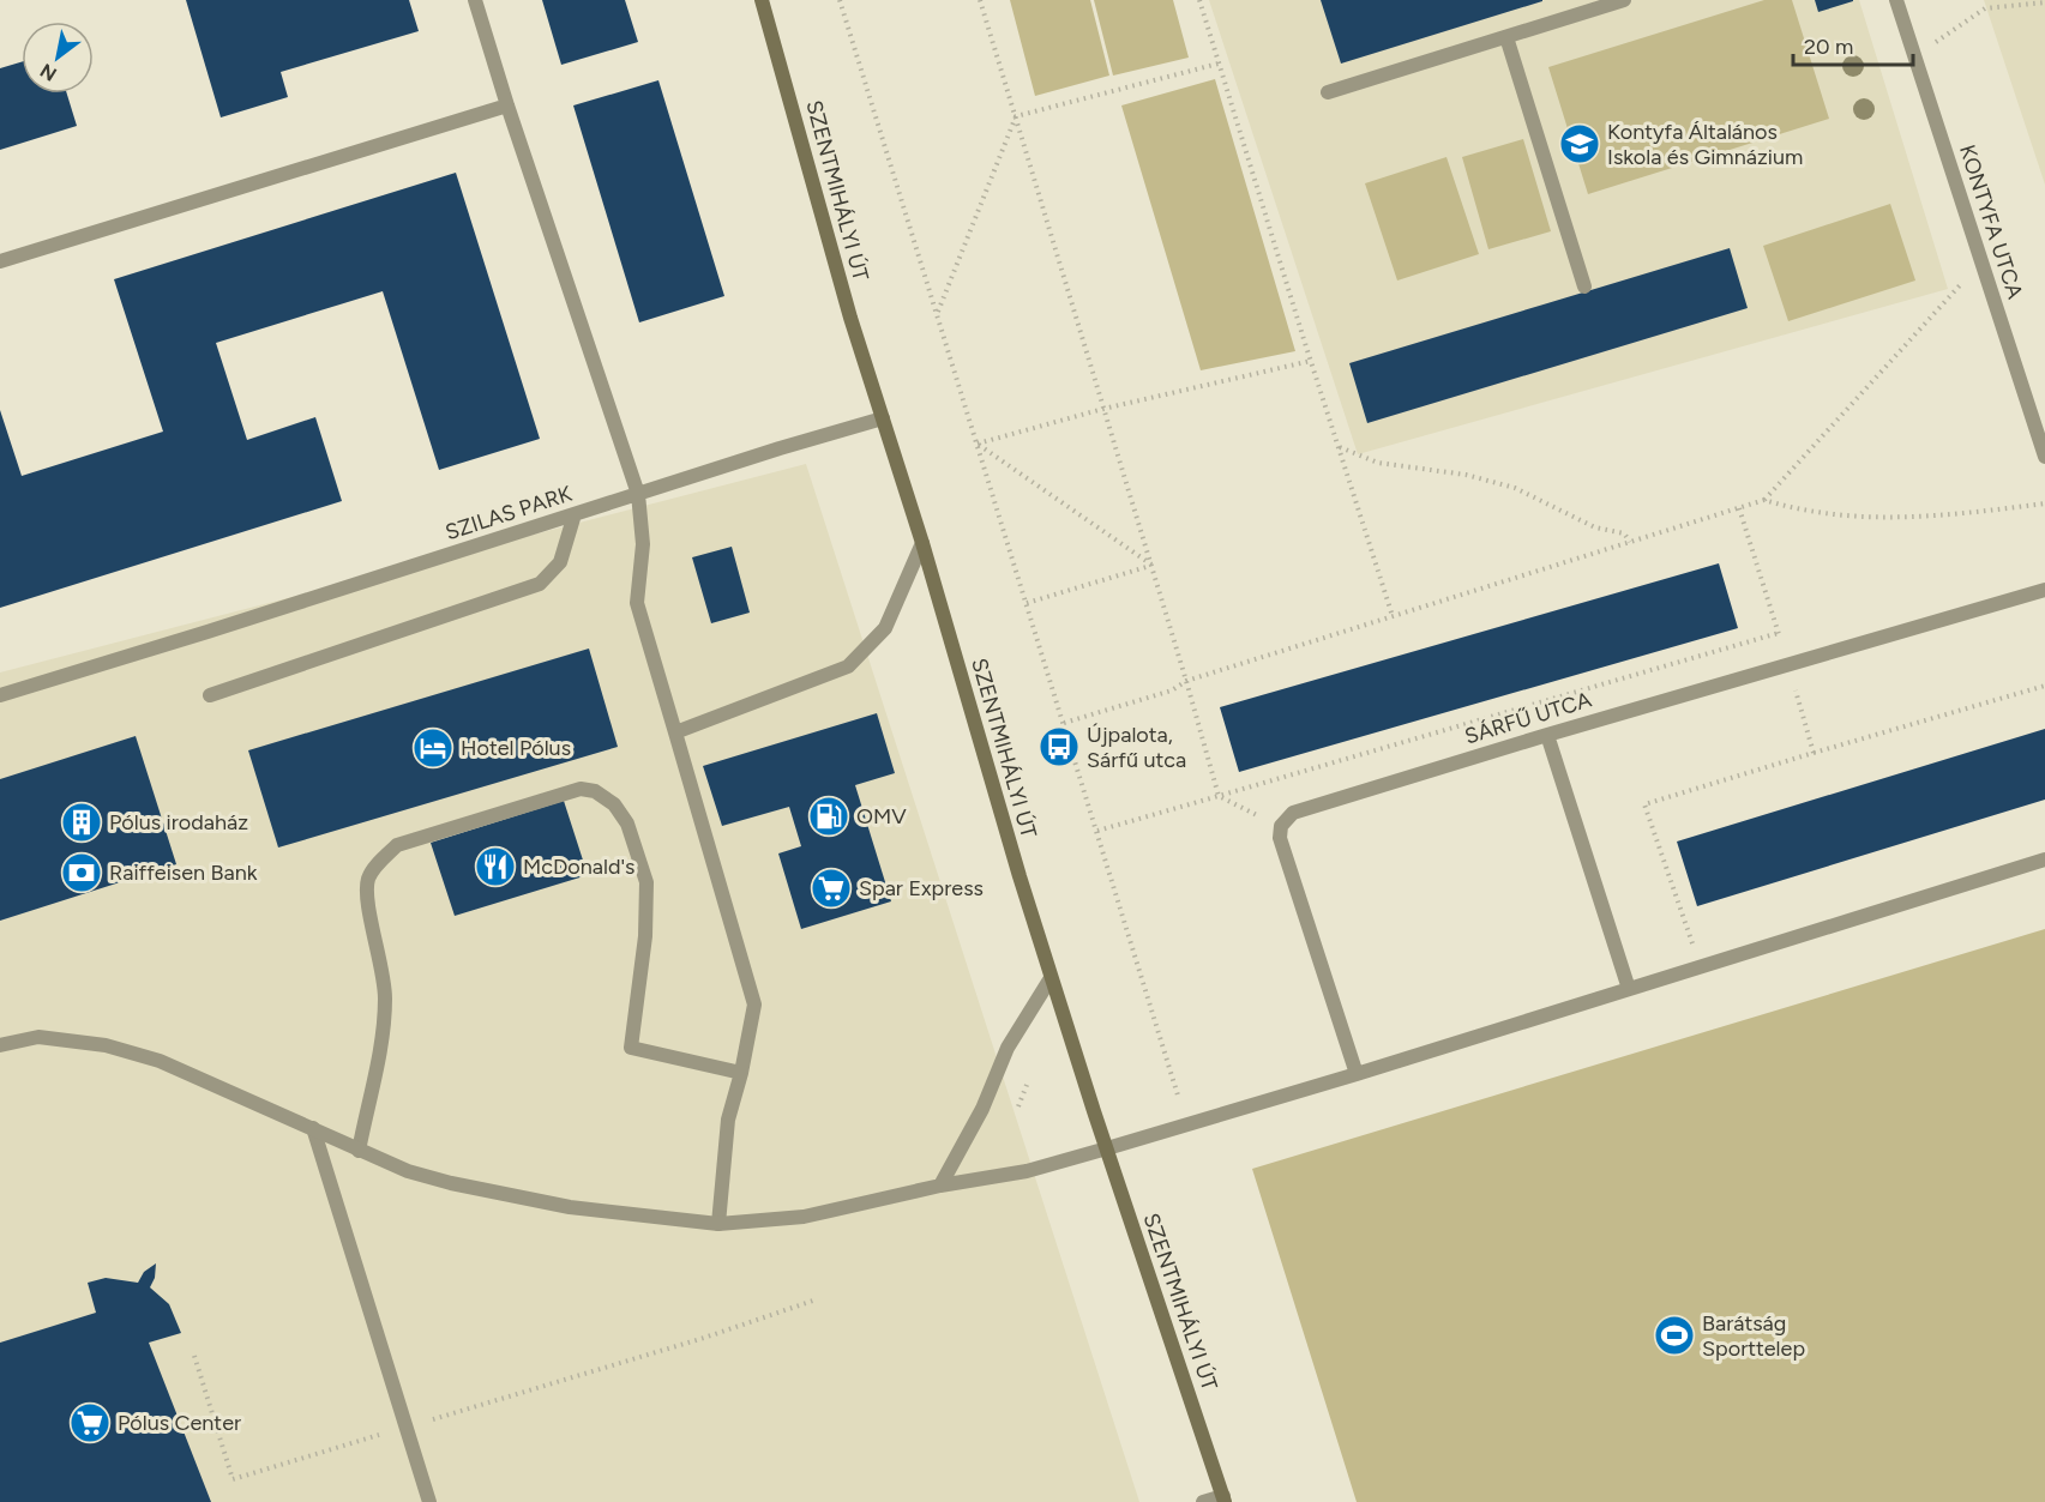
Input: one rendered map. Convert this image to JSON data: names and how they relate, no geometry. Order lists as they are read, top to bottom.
{
  "streets": {
    "main road": ["SZENTMIHÁLYI ÚT"],
    "street": ["KONTYFA UTCA", "SZILAS PARK", "SÁRFŰ UTCA"]
  },
  "crossings": [
    ["SZENTMIHÁLYI ÚT", "SZILAS PARK"]
  ],
  "places": {
    "school or university": ["Kontyfa Általános Iskola és Gimnázium"],
    "bus stop": ["Újpalota, Sárfű utca"],
    "hotel": ["Hotel Pólus"],
    "fuel station": ["OMV"],
    "building": ["Pólus irodaház"],
    "restaurant": ["McDonald's"],
    "bank": ["Raiffeisen Bank"],
    "supermarket": ["Spar Express", "Pólus Center"],
    "sports": ["Barátság Sporttelep"]
  },
  "scale_bar": "20 m",
  "north": "bottom left"
}
